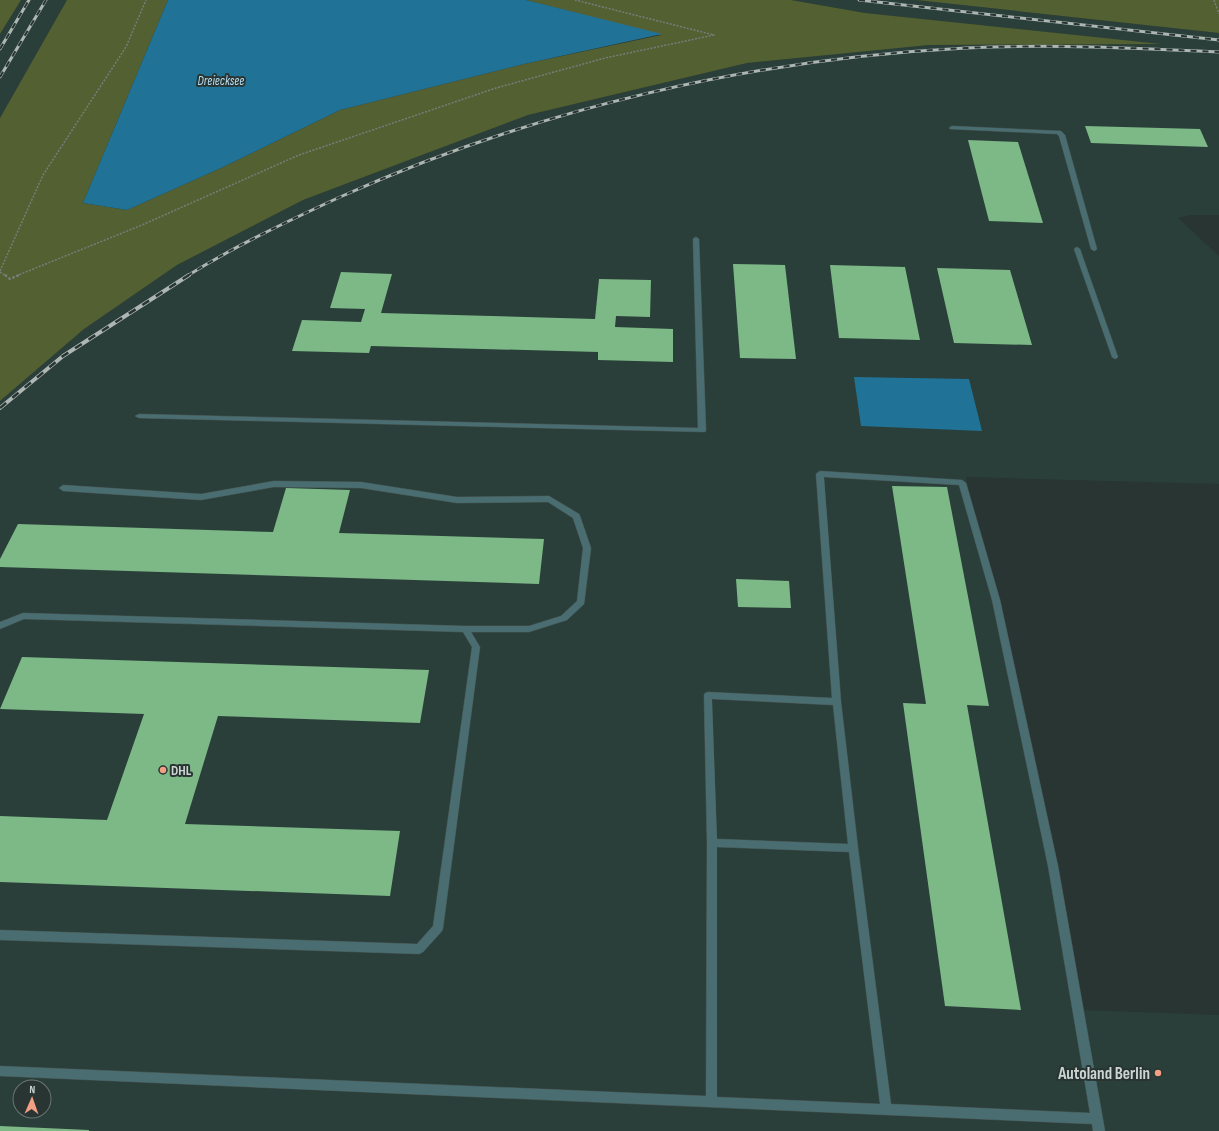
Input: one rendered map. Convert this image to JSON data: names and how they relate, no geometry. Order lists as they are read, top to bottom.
{
  "water": ["Dreiecksee"],
  "places": ["DHL", "Autoland Berlin"],
  "north": "top"
}
